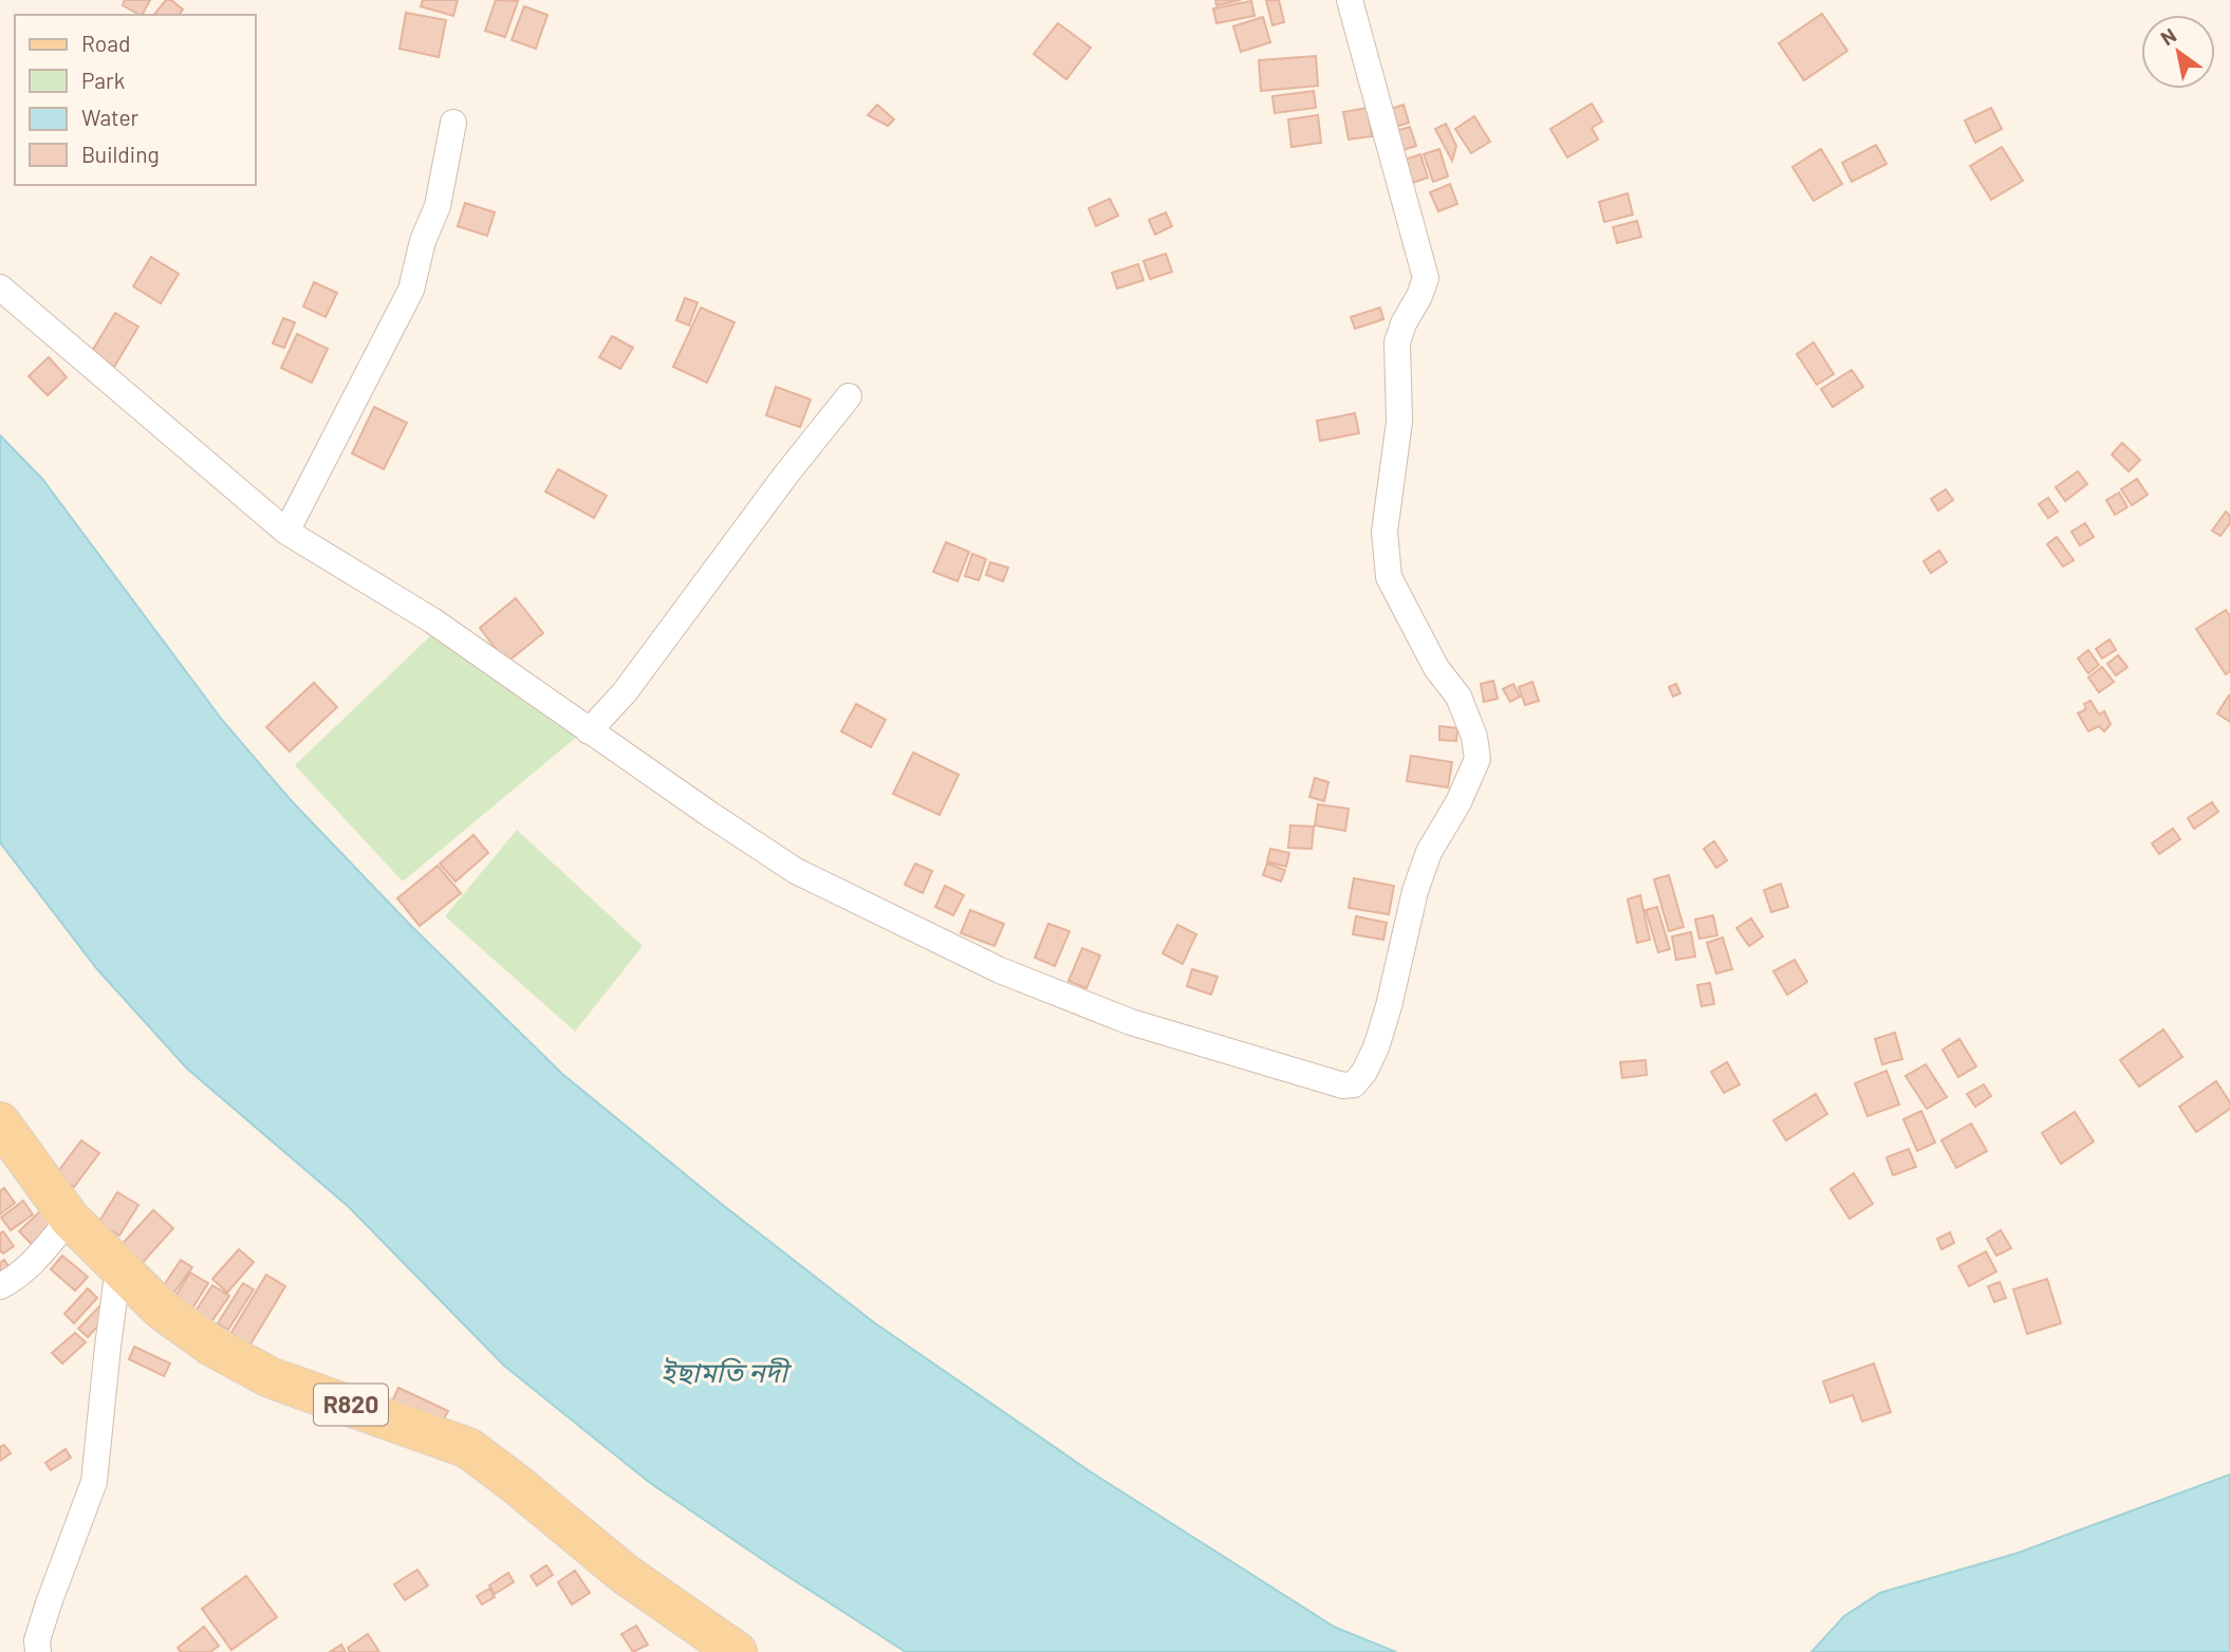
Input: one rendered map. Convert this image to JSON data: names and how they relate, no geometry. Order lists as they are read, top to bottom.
{
  "streets": {
    "main road": ["R820"]
  },
  "water": ["ইছামতি নদী"],
  "legend": [
    "Road",
    "Park",
    "Water",
    "Building"
  ],
  "north": "top left"
}
